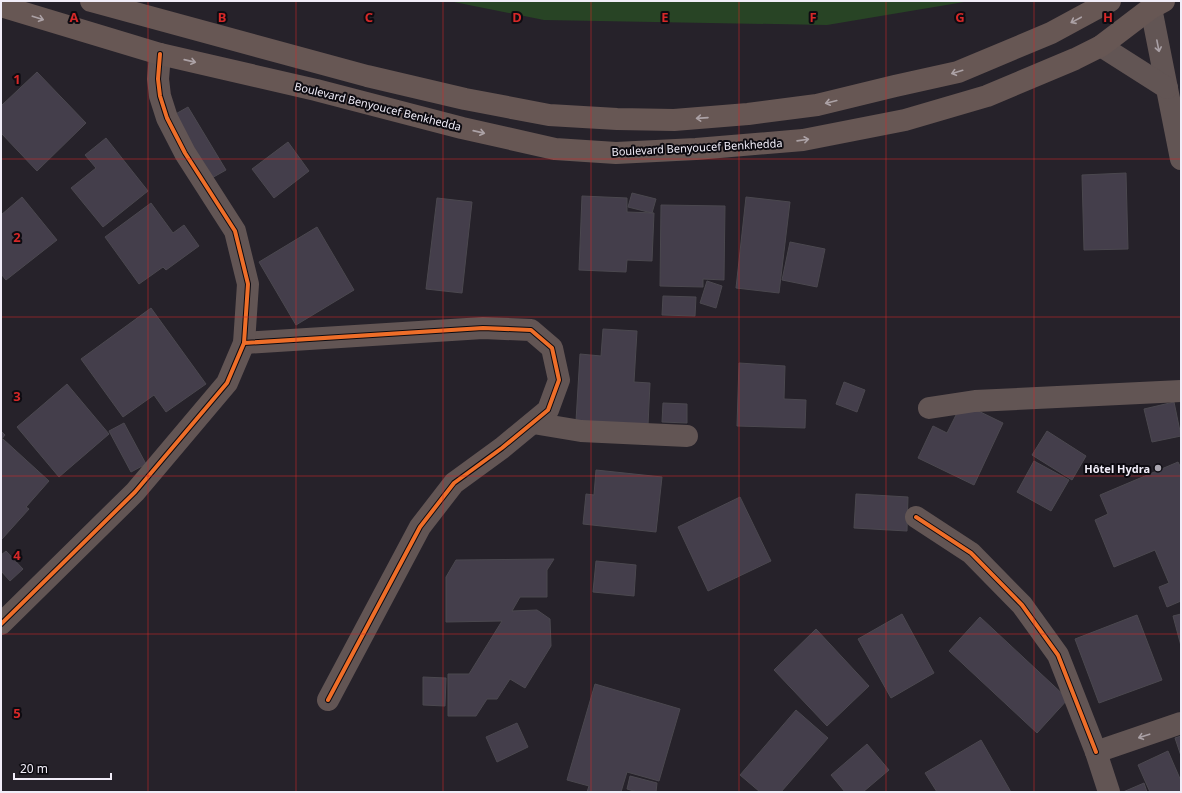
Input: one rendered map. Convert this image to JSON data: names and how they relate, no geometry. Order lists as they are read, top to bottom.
{
  "streets": {
    "main road": ["Boulevard Benyoucef Benkhedda"]
  },
  "places": ["Hôtel Hydra"],
  "scale_bar": "20 m",
  "grid": {
    "columns": [
      "A",
      "B",
      "C",
      "D",
      "E",
      "F",
      "G",
      "H"
    ],
    "rows": [
      "1",
      "2",
      "3",
      "4",
      "5"
    ]
  }
}
